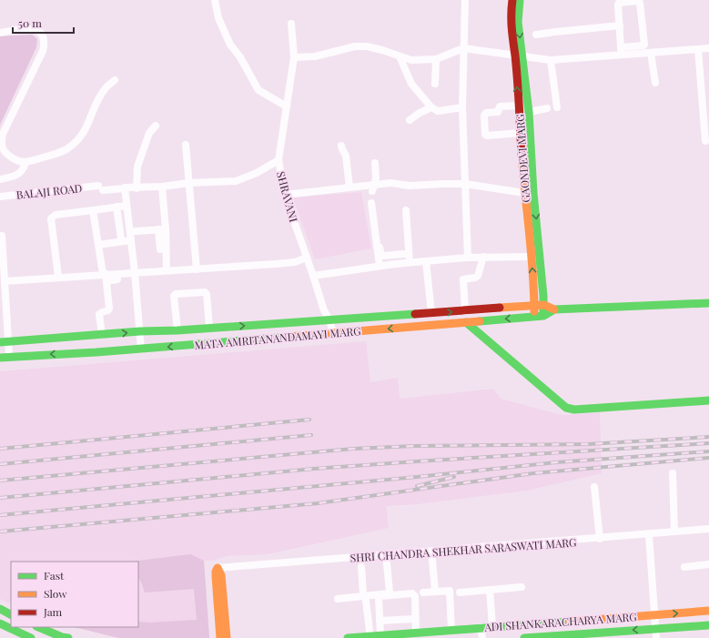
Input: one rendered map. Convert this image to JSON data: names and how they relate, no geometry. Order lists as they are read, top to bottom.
{
  "streets": {
    "main road": ["GAONDEVI MARG", "MATA AMRITANANDAMAYI MARG", "ADI SHANKARACHARYA MARG"],
    "street": ["BALAJI ROAD", "SHRAVANI", "SHRI CHANDRA SHEKHAR SARASWATI MARG"]
  },
  "crossings": [
    ["GAONDEVI MARG", "MATA AMRITANANDAMAYI MARG"],
    ["BALAJI ROAD", "SHRAVANI"],
    ["SHRAVANI", "MATA AMRITANANDAMAYI MARG"]
  ],
  "legend": ["Fast", "Slow", "Jam"],
  "scale_bar": "50 m"
}
